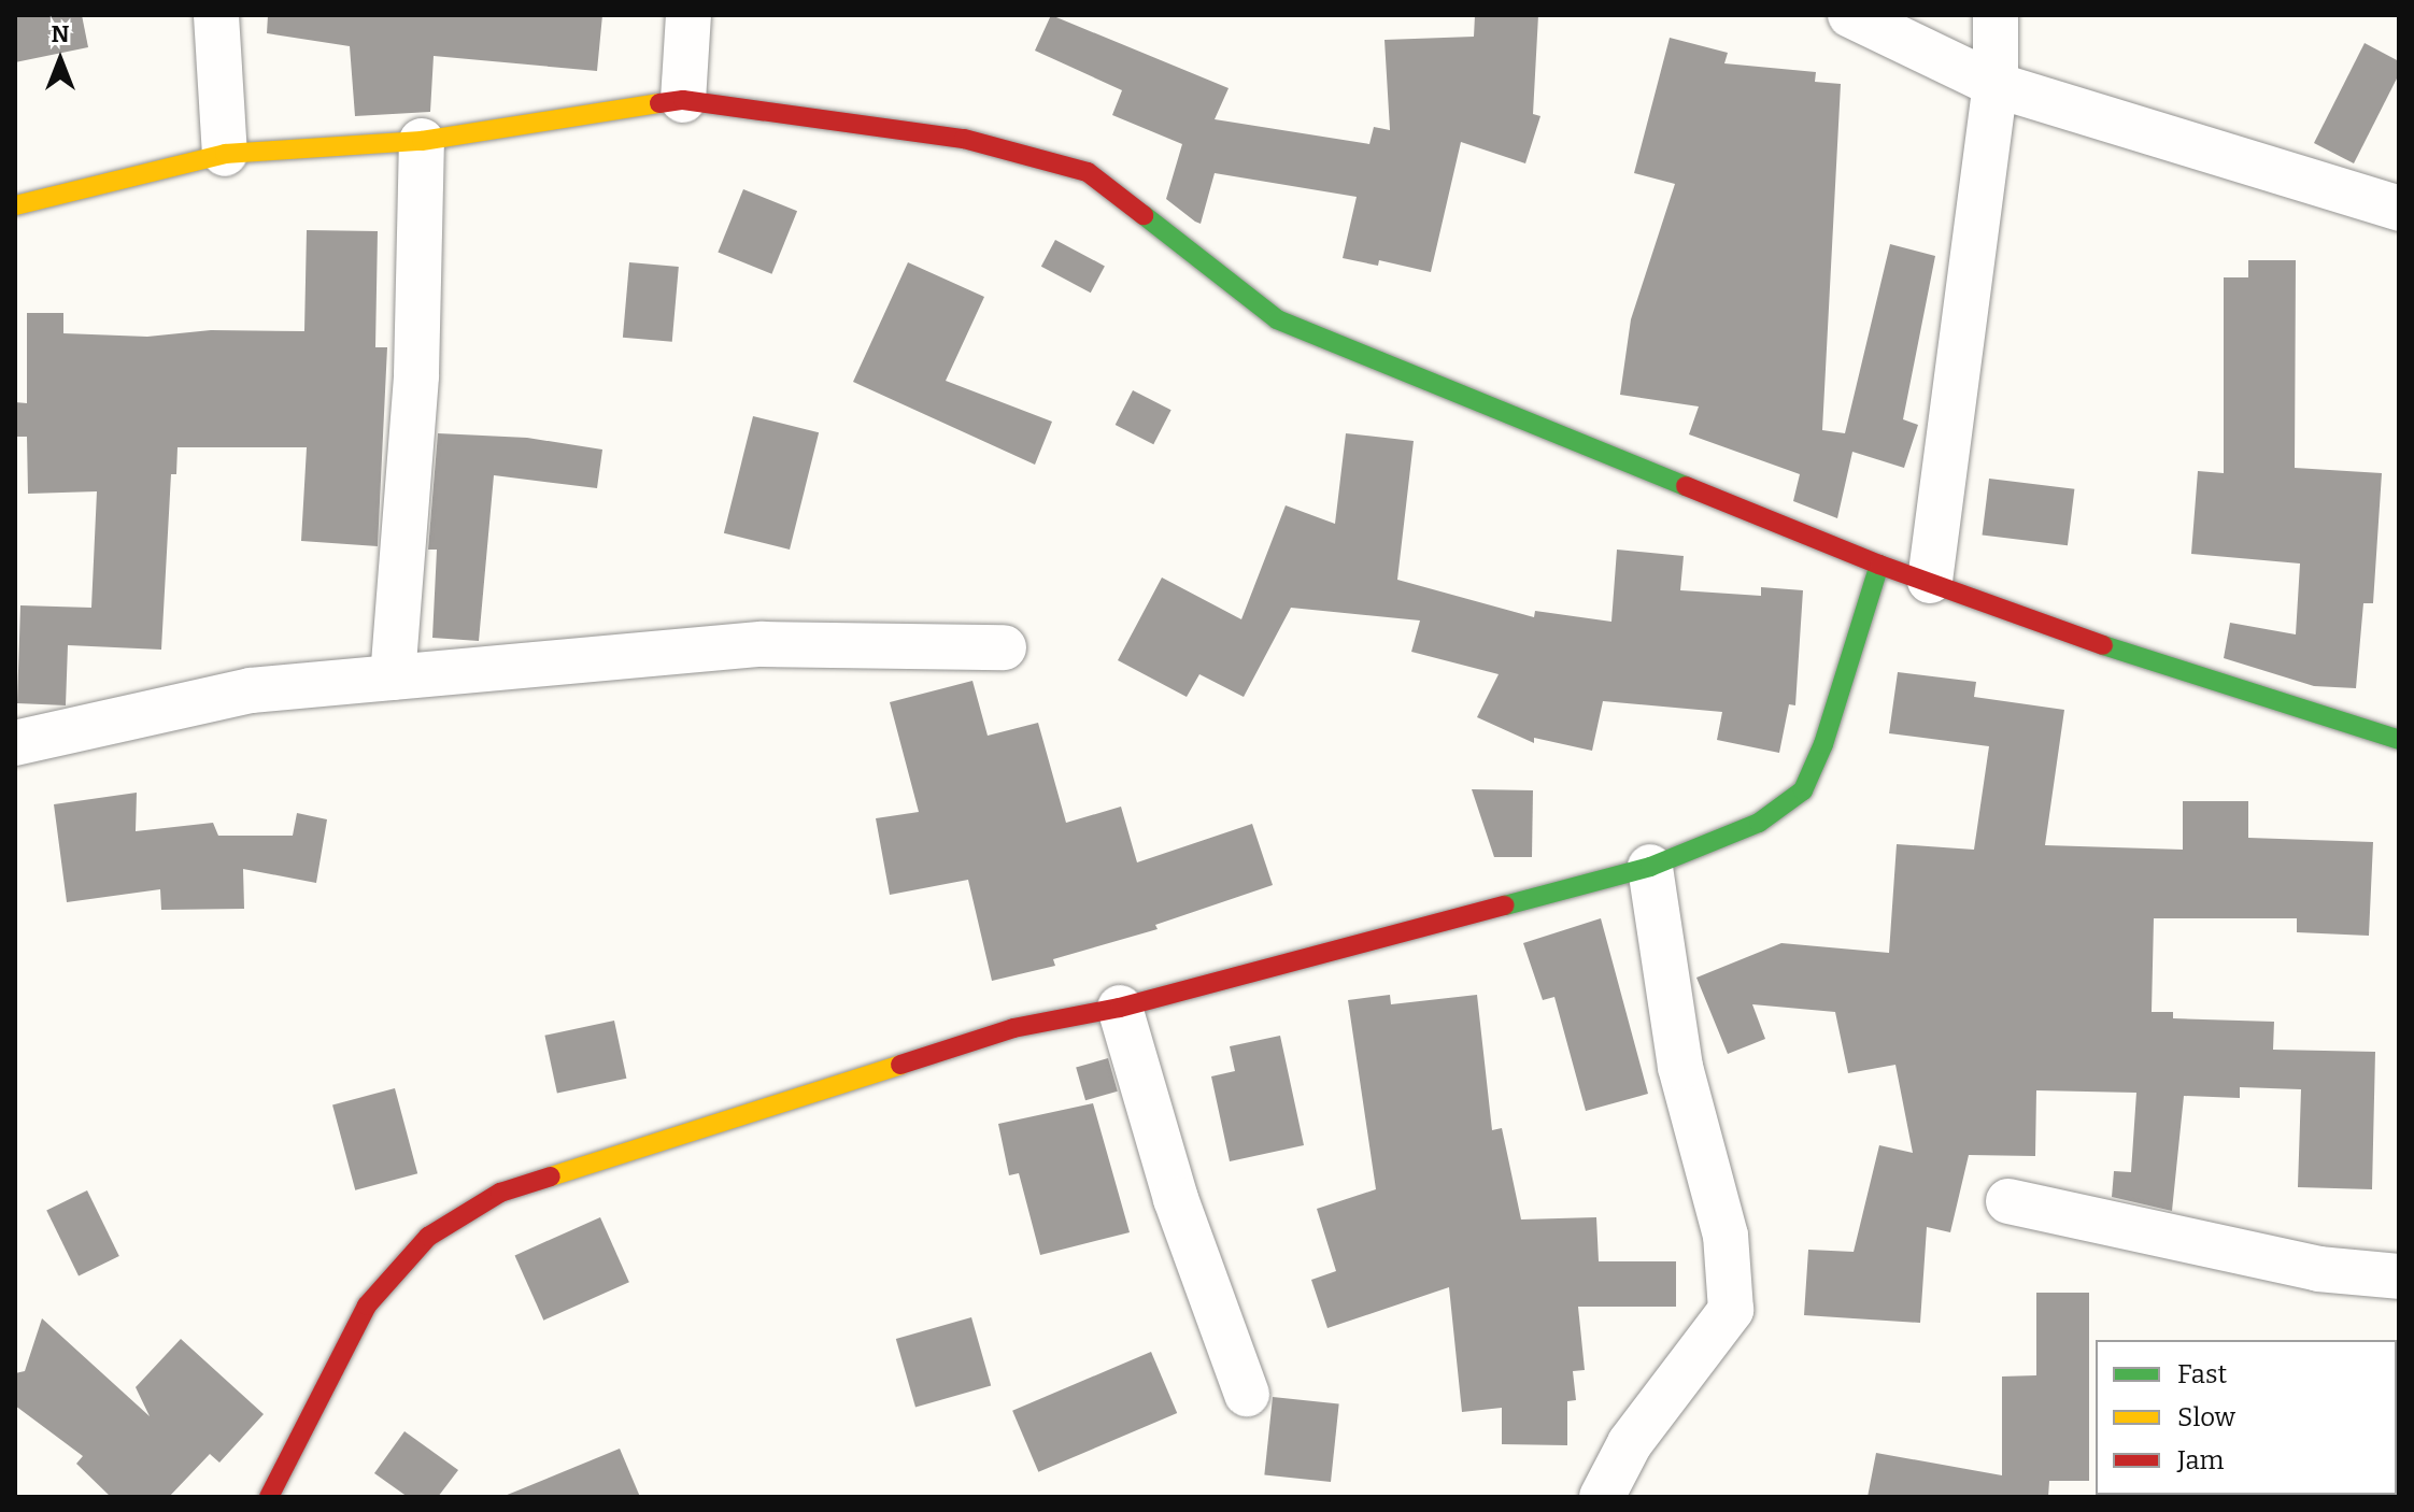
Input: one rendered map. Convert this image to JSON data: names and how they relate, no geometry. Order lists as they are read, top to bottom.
{
  "legend": ["Fast", "Slow", "Jam"],
  "north": "top"
}
